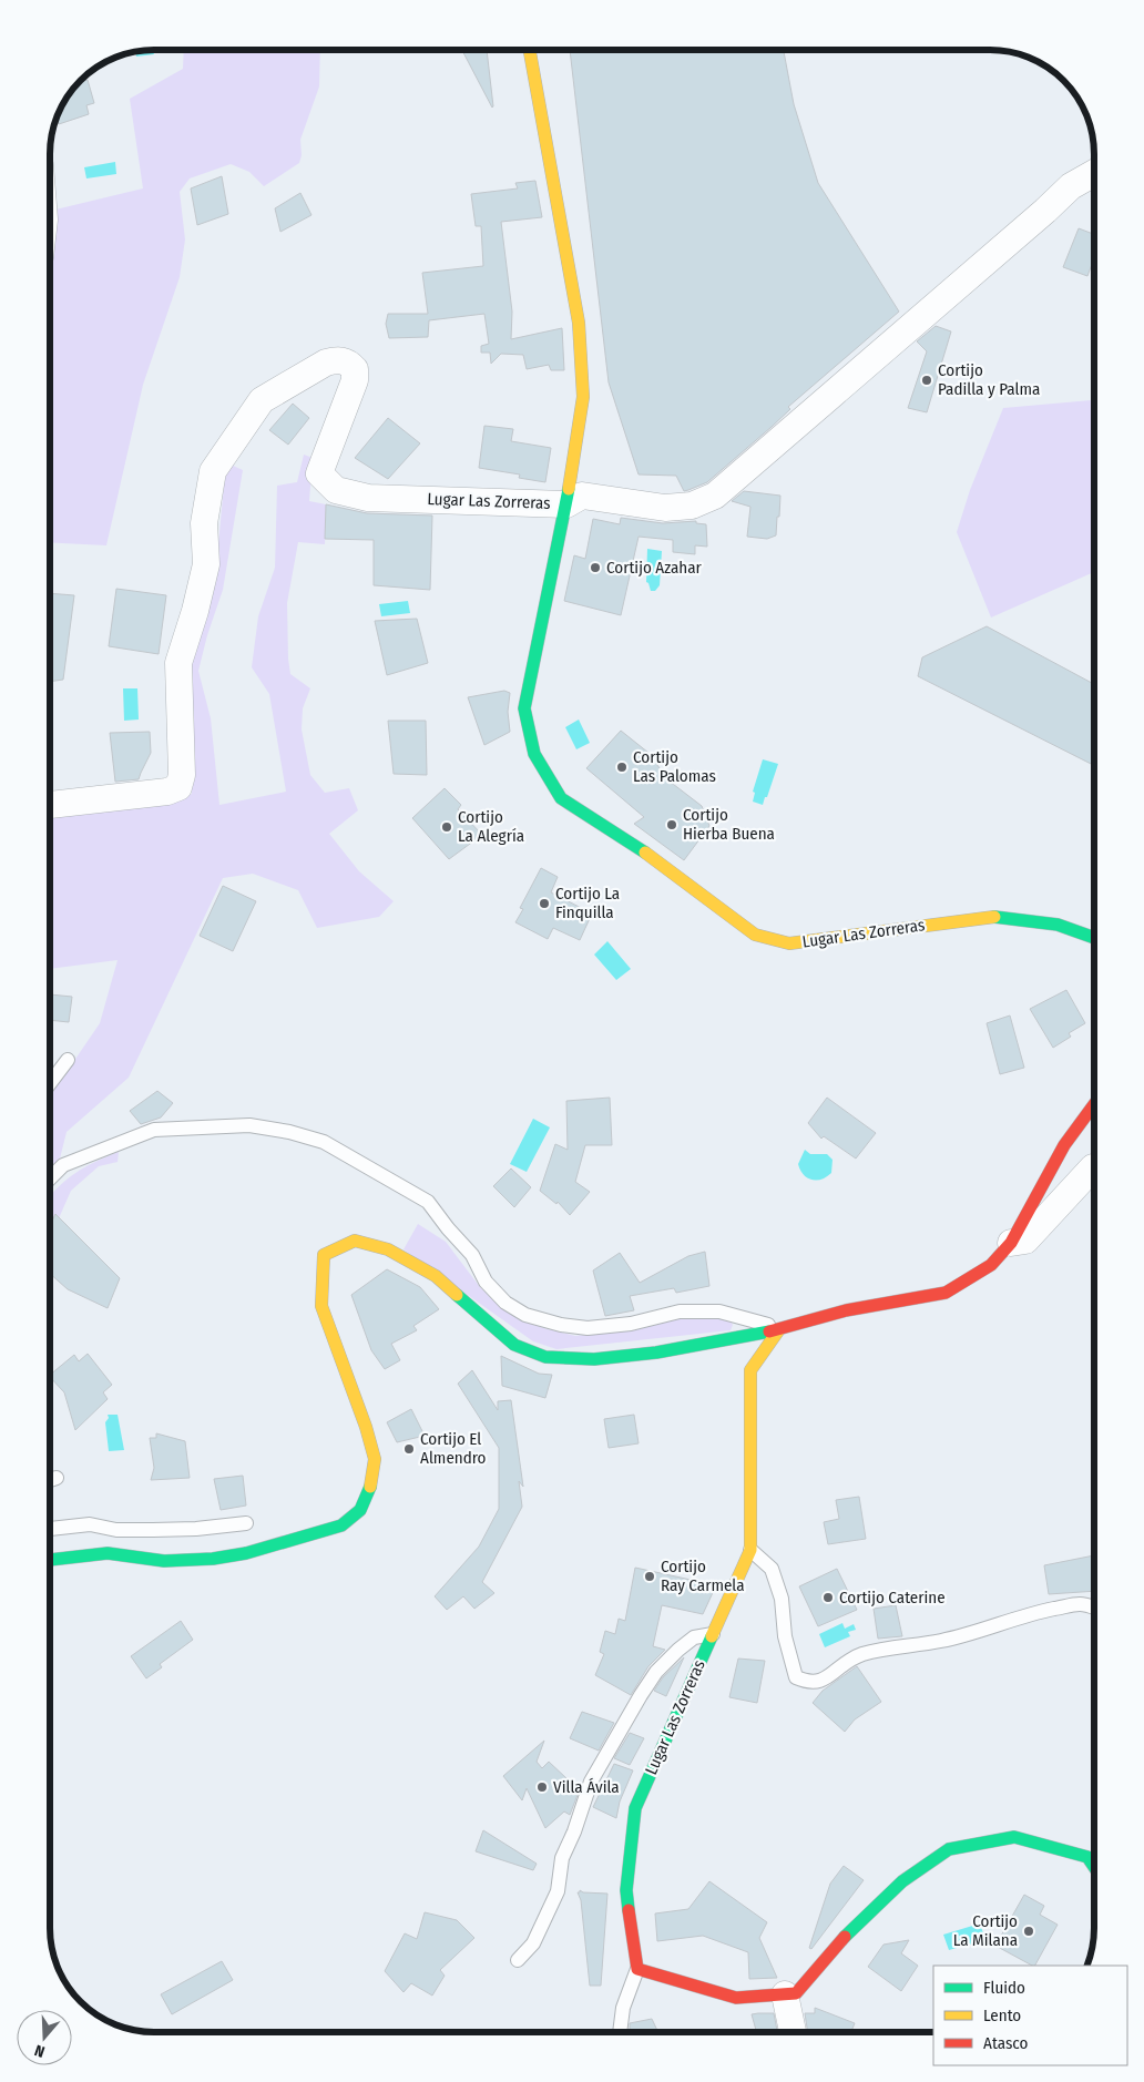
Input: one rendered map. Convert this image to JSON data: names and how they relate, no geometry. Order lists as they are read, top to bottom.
{
  "streets": {
    "street": ["Lugar Las Zorreras"]
  },
  "places": [
    "Cortijo Padilla y Palma",
    "Cortijo Azahar",
    "Cortijo Las Palomas",
    "Cortijo Hierba Buena",
    "Cortijo La Alegría",
    "Cortijo La Finquilla",
    "Cortijo El Almendro",
    "Cortijo Ray Carmela",
    "Cortijo Caterine",
    "Villa Ávila",
    "Cortijo La Milana"
  ],
  "legend": ["Fluido", "Lento", "Atasco"],
  "north": "bottom"
}
